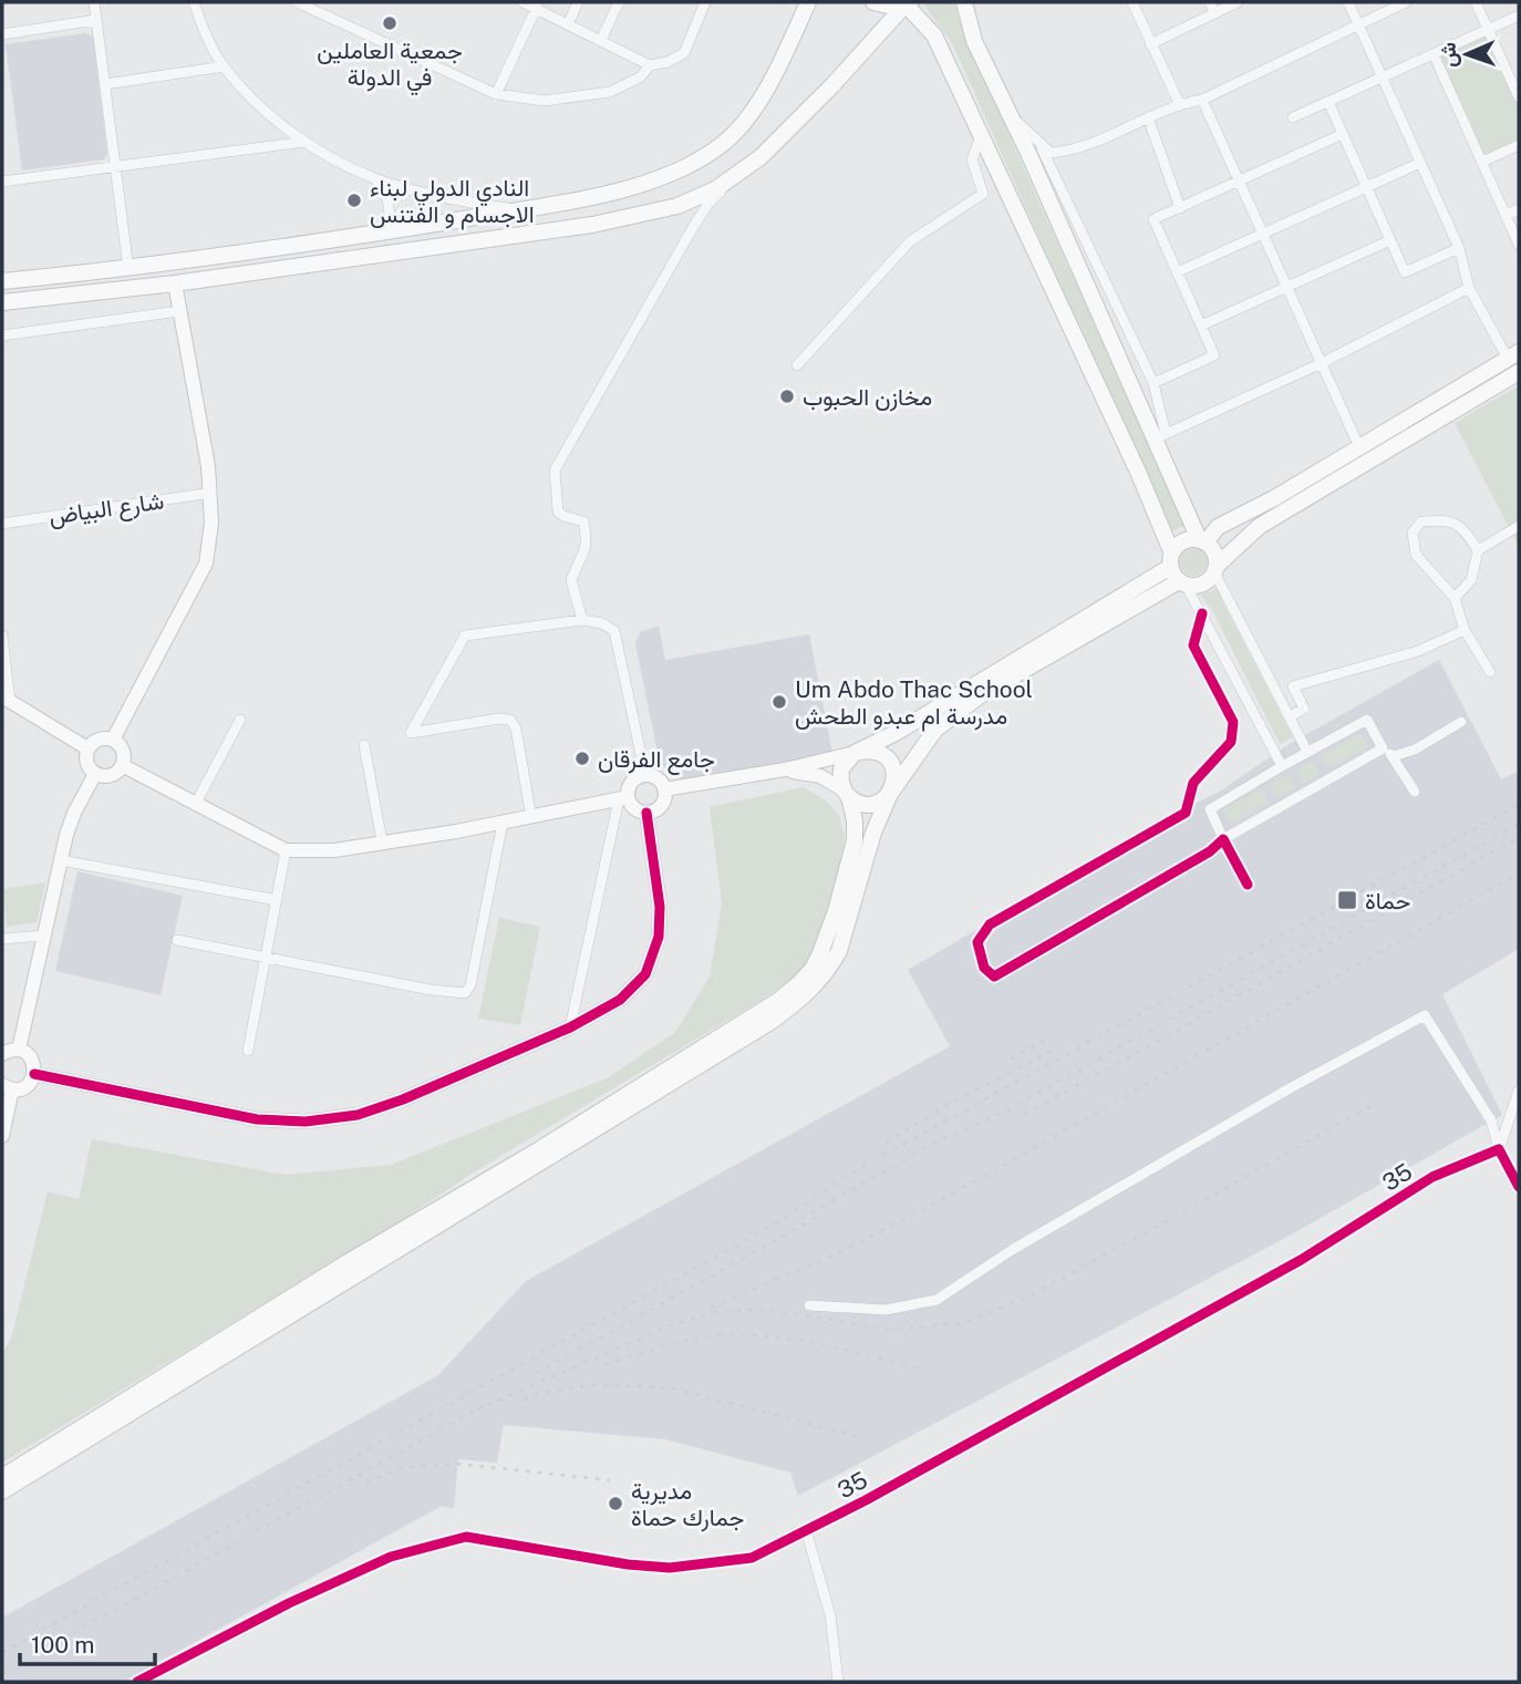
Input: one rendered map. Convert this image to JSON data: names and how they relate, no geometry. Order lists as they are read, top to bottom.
{
  "streets": {
    "street": ["شارع البياض", "35"]
  },
  "places": {
    "other": [
      "جمعية العاملين في الدولة",
      "النادي الدولي لبناء الاجسام و الفتنس",
      "مخازن الحبوب",
      "Um Abdo Thac School مدرسة ام عبدو الطحش",
      "جامع الفرقان",
      "مديرية جمارك حماة"
    ],
    "transit": ["حماة"]
  },
  "scale_bar": "100 m",
  "north": "left"
}
